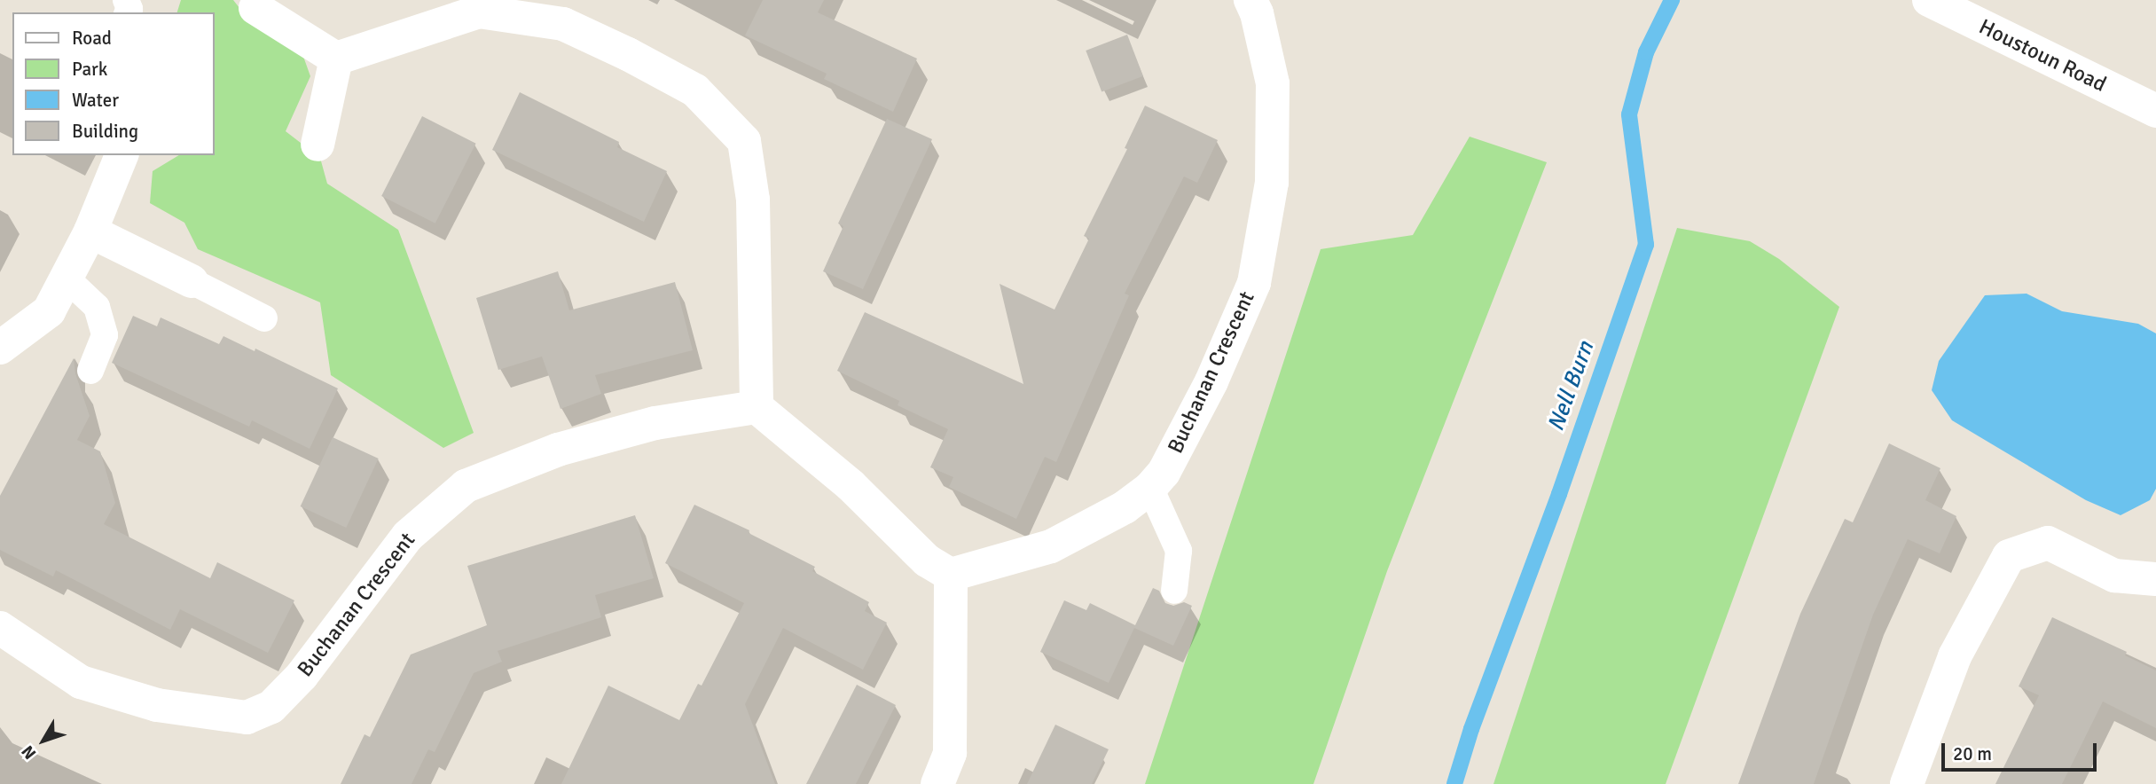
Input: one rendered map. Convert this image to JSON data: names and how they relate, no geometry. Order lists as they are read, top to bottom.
{
  "streets": {
    "street": ["Houstoun Road", "Buchanan Crescent"]
  },
  "water": ["Nell Burn"],
  "legend": [
    "Road",
    "Park",
    "Water",
    "Building"
  ],
  "scale_bar": "20 m",
  "north": "bottom left"
}
